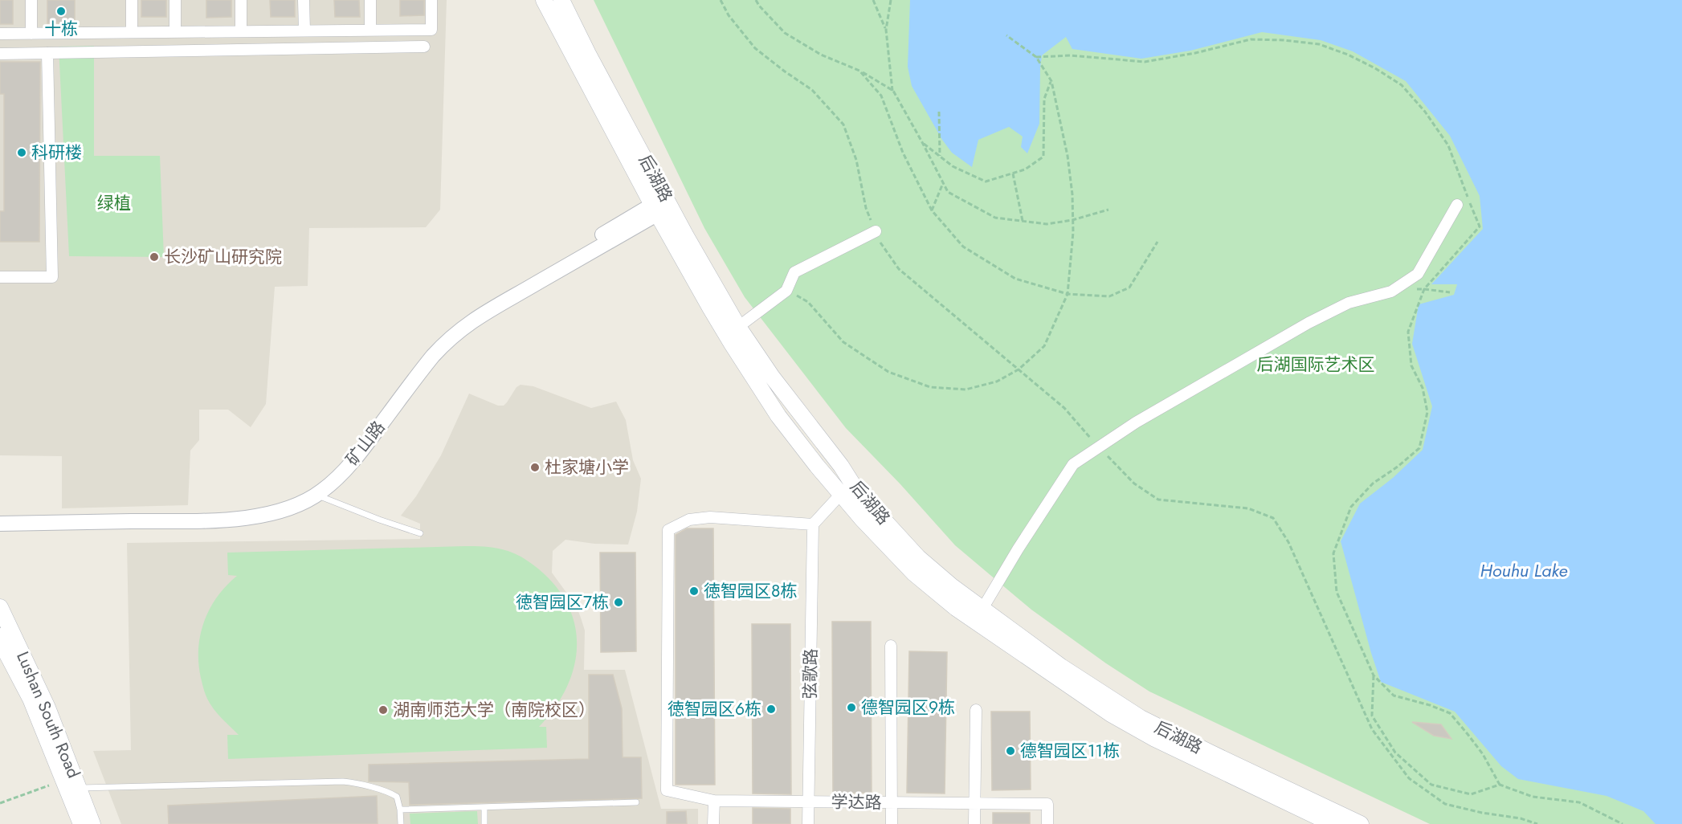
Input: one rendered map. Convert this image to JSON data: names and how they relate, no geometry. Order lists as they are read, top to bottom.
{
  "streets": {
    "main road": ["后湖路", "Lushan South Road"],
    "street": ["矿山路", "弦歌路", "学达路"]
  },
  "crossings": [
    ["后湖路", "矿山路"],
    ["弦歌路", "学达路"]
  ],
  "water": ["Houhu Lake"],
  "parks": ["绿植", "后湖国际艺术区"],
  "places": [
    "十栋",
    "科研楼",
    "长沙矿山研究院",
    "杜家塘小学",
    "徳智园区8栋",
    "徳智园区7栋",
    "德智园区9栋",
    "徳智园区6栋",
    "湖南师范大学（南院校区）",
    "德智园区11栋"
  ]
}
